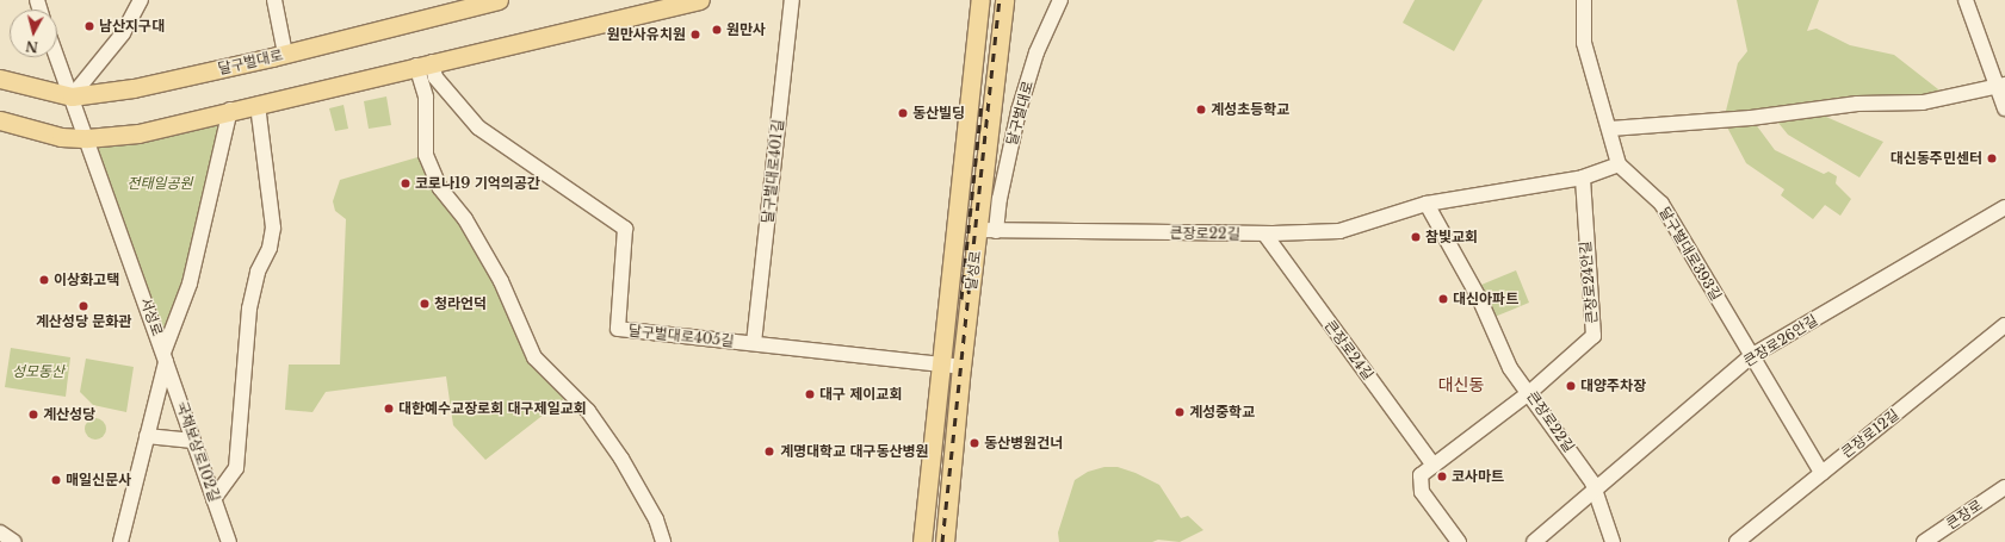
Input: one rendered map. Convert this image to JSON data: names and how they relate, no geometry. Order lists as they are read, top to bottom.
{
  "streets": {
    "main road": ["달구벌대로", "달성로"],
    "street": [
      "달구벌대로401길",
      "큰장로22길",
      "달구벌대로393길",
      "큰장로24안길",
      "서성로",
      "달구벌대로405길",
      "큰장로26안길",
      "큰장로24길",
      "큰장로12길",
      "국채보상로102길",
      "큰장로"
    ]
  },
  "crossings": [
    ["달구벌대로", "큰장로22길"],
    ["달구벌대로", "달성로"],
    ["달구벌대로", "서성로"],
    ["달구벌대로401길", "달구벌대로405길"],
    ["큰장로22길", "달구벌대로393길"],
    ["큰장로22길", "달성로"],
    ["큰장로22길", "큰장로24안길"],
    ["큰장로22길", "큰장로26안길"],
    ["큰장로22길", "큰장로24길"],
    ["달구벌대로393길", "큰장로26안길"],
    ["달구벌대로393길", "큰장로12길"],
    ["달성로", "달구벌대로405길"],
    ["큰장로24안길", "큰장로24길"],
    ["서성로", "국채보상로102길"]
  ],
  "districts": ["대신동"],
  "parks": ["전태일공원", "성모동산"],
  "places": [
    "남산지구대",
    "원만사",
    "원만사유치원",
    "계성초등학교",
    "동산빌딩",
    "대신동주민센터",
    "코로나19 기억의공간",
    "참빛교회",
    "이상화고택",
    "대신아파트",
    "청라언덕",
    "계산성당 문화관",
    "대양주차장",
    "대구 제이교회",
    "대한예수교장로회 대구제일교회",
    "계성중학교",
    "계산성당",
    "동산병원건너",
    "계명대학교 대구동산병원",
    "코사마트",
    "매일신문사"
  ],
  "north": "bottom"
}
